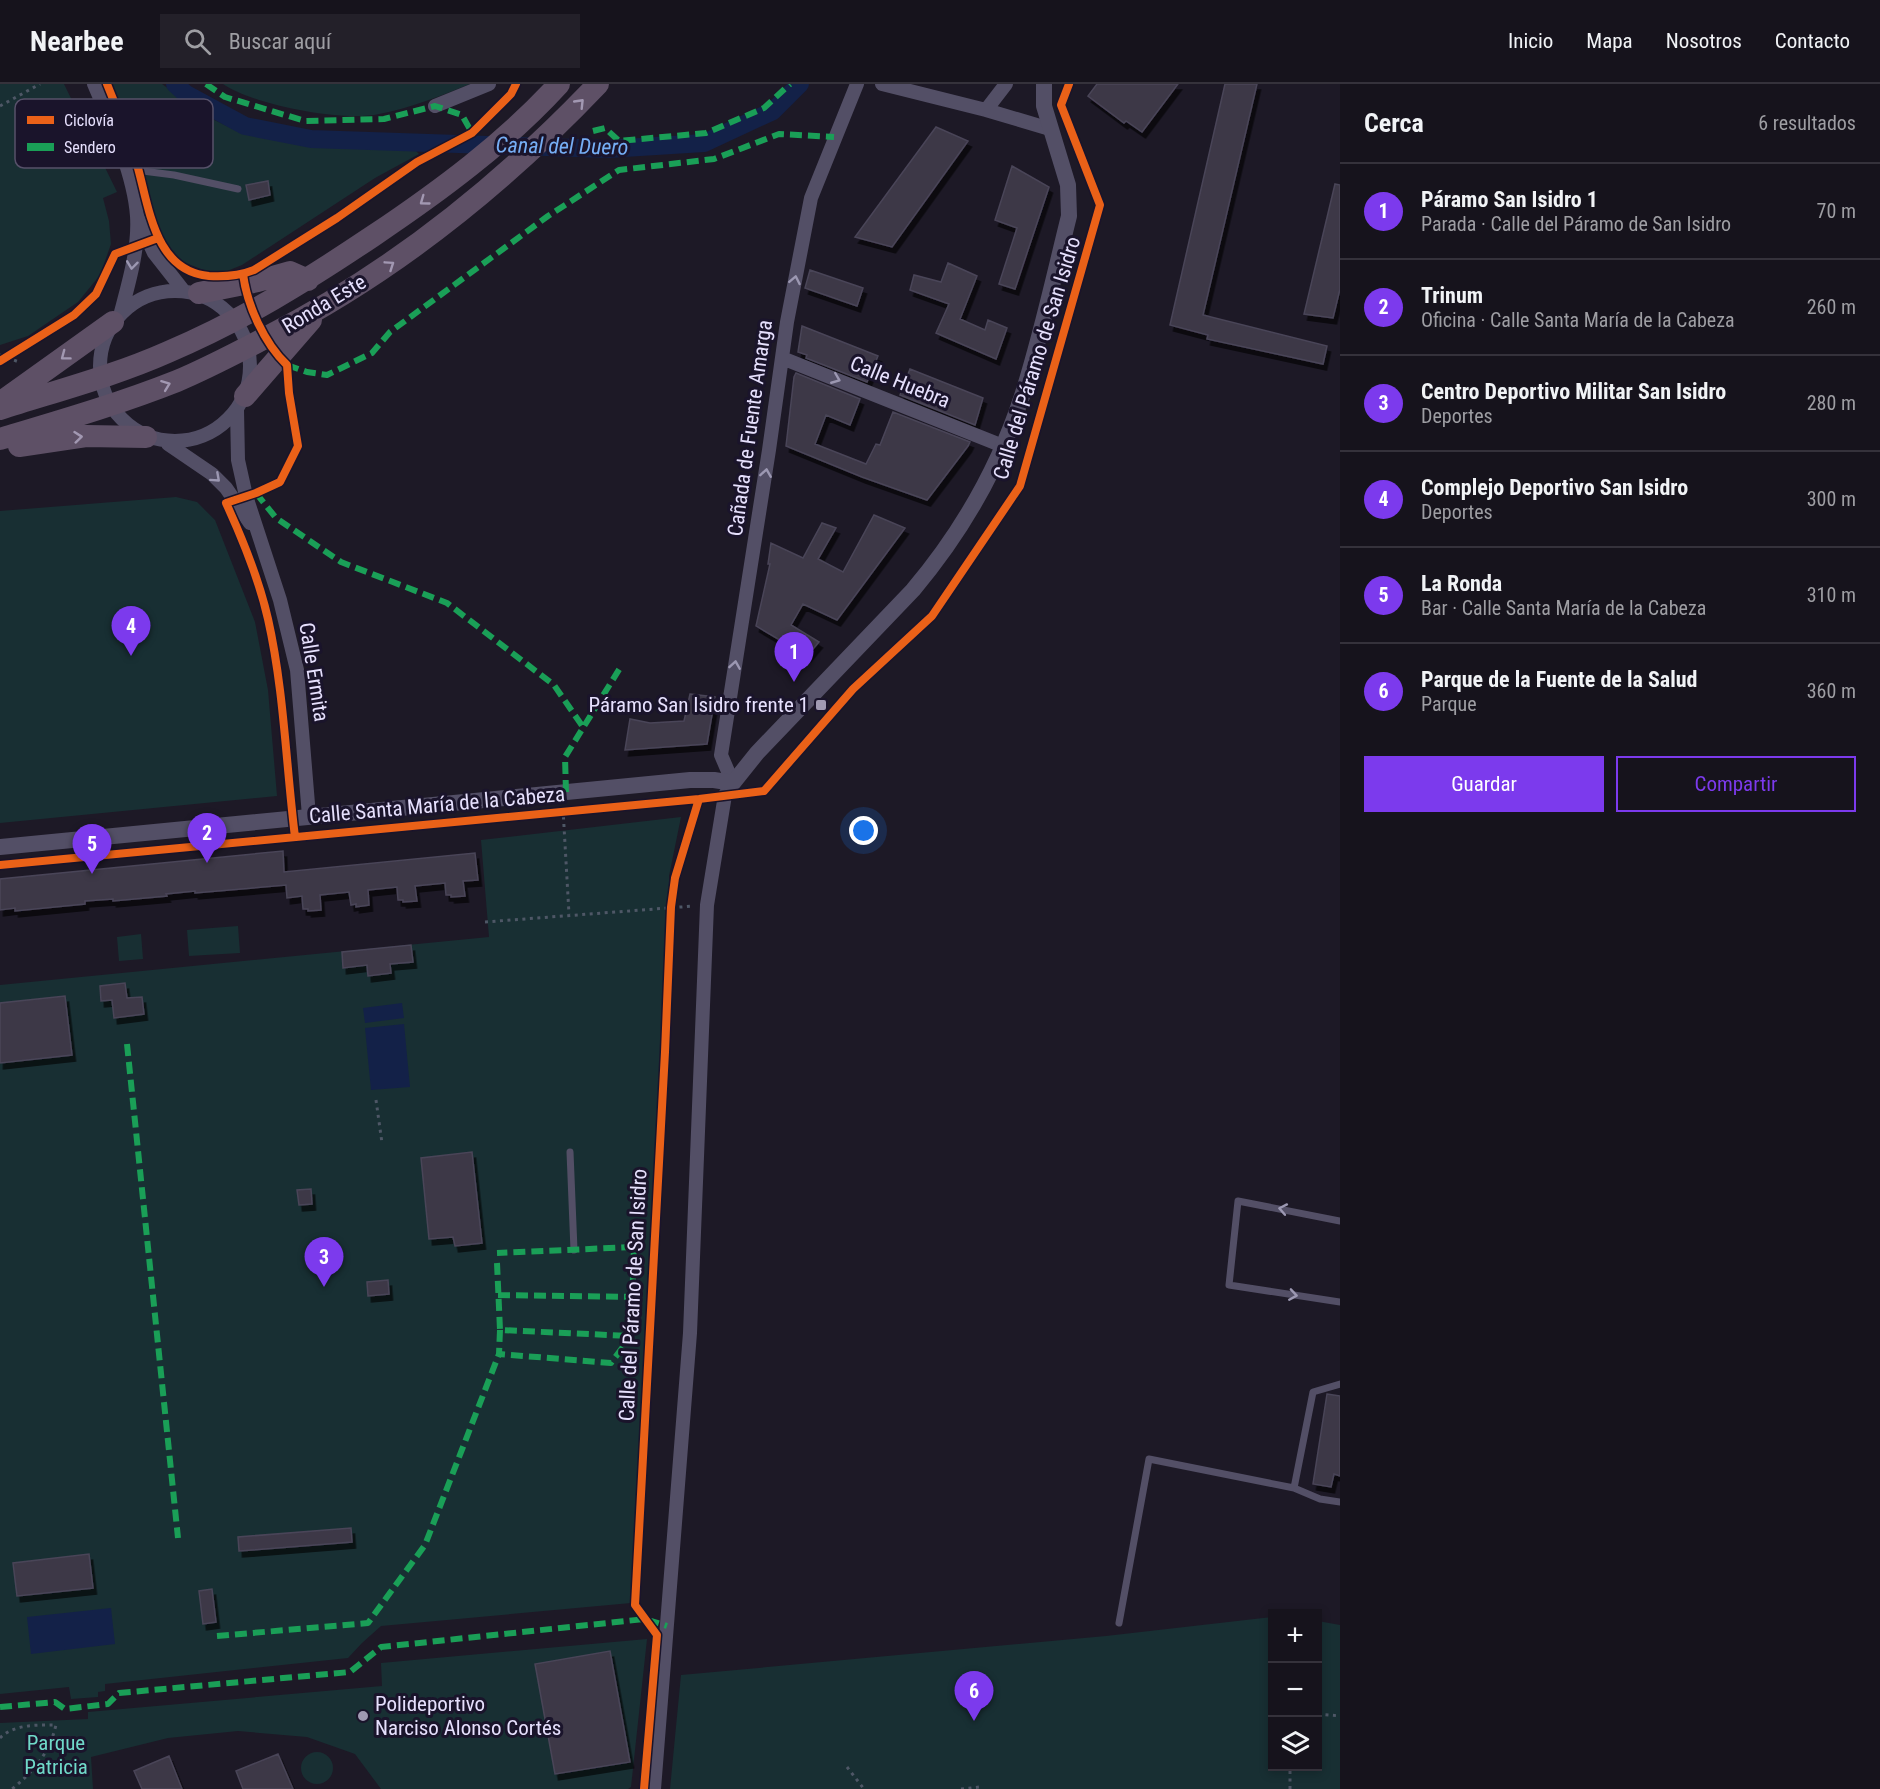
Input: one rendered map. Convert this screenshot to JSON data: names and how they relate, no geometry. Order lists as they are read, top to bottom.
{
  "streets": {
    "highway": ["Ronda Este"],
    "street": [
      "Calle del Páramo de San Isidro",
      "Calle Huebra",
      "Cañada de Fuente Amarga",
      "Calle Ermita",
      "Calle Santa María de la Cabeza"
    ]
  },
  "crossings": [
    ["Ronda Este", "Calle Ermita"],
    ["Calle del Páramo de San Isidro", "Calle Huebra"],
    ["Calle del Páramo de San Isidro", "Cañada de Fuente Amarga"],
    ["Calle del Páramo de San Isidro", "Calle Santa María de la Cabeza"],
    ["Calle Huebra", "Cañada de Fuente Amarga"],
    ["Cañada de Fuente Amarga", "Calle Santa María de la Cabeza"],
    ["Calle Ermita", "Calle Santa María de la Cabeza"]
  ],
  "one_way": ["Calle Huebra", "Cañada de Fuente Amarga"],
  "water": ["Canal del Duero"],
  "parks": ["Parque Patricia"],
  "places": {
    "transit": ["Páramo San Isidro frente 1"],
    "other": ["Polideportivo Narciso Alonso Cortés"]
  },
  "legend": ["Ciclovía", "Sendero"],
  "page": {
    "header": "Nearbee",
    "search": "Buscar aquí",
    "nav": [
      "Inicio",
      "Mapa",
      "Nosotros",
      "Contacto"
    ],
    "heading": ["Cerca", "6 resultados"],
    "list": [
      {
        "mark": "1",
        "name": "Páramo San Isidro 1",
        "note": "Parada · Calle del Páramo de San Isidro",
        "value": "70 m"
      },
      {
        "mark": "2",
        "name": "Trinum",
        "note": "Oficina · Calle Santa María de la Cabeza",
        "value": "260 m"
      },
      {
        "mark": "3",
        "name": "Centro Deportivo Militar San Isidro",
        "note": "Deportes",
        "value": "280 m"
      },
      {
        "mark": "4",
        "name": "Complejo Deportivo San Isidro",
        "note": "Deportes",
        "value": "300 m"
      },
      {
        "mark": "5",
        "name": "La Ronda",
        "note": "Bar · Calle Santa María de la Cabeza",
        "value": "310 m"
      },
      {
        "mark": "6",
        "name": "Parque de la Fuente de la Salud",
        "note": "Parque",
        "value": "360 m"
      }
    ],
    "pins": [
      "4",
      "1",
      "2",
      "5",
      "3",
      "6"
    ],
    "buttons": ["Guardar", "Compartir"],
    "map_buttons": ["+", "−"]
  }
}
